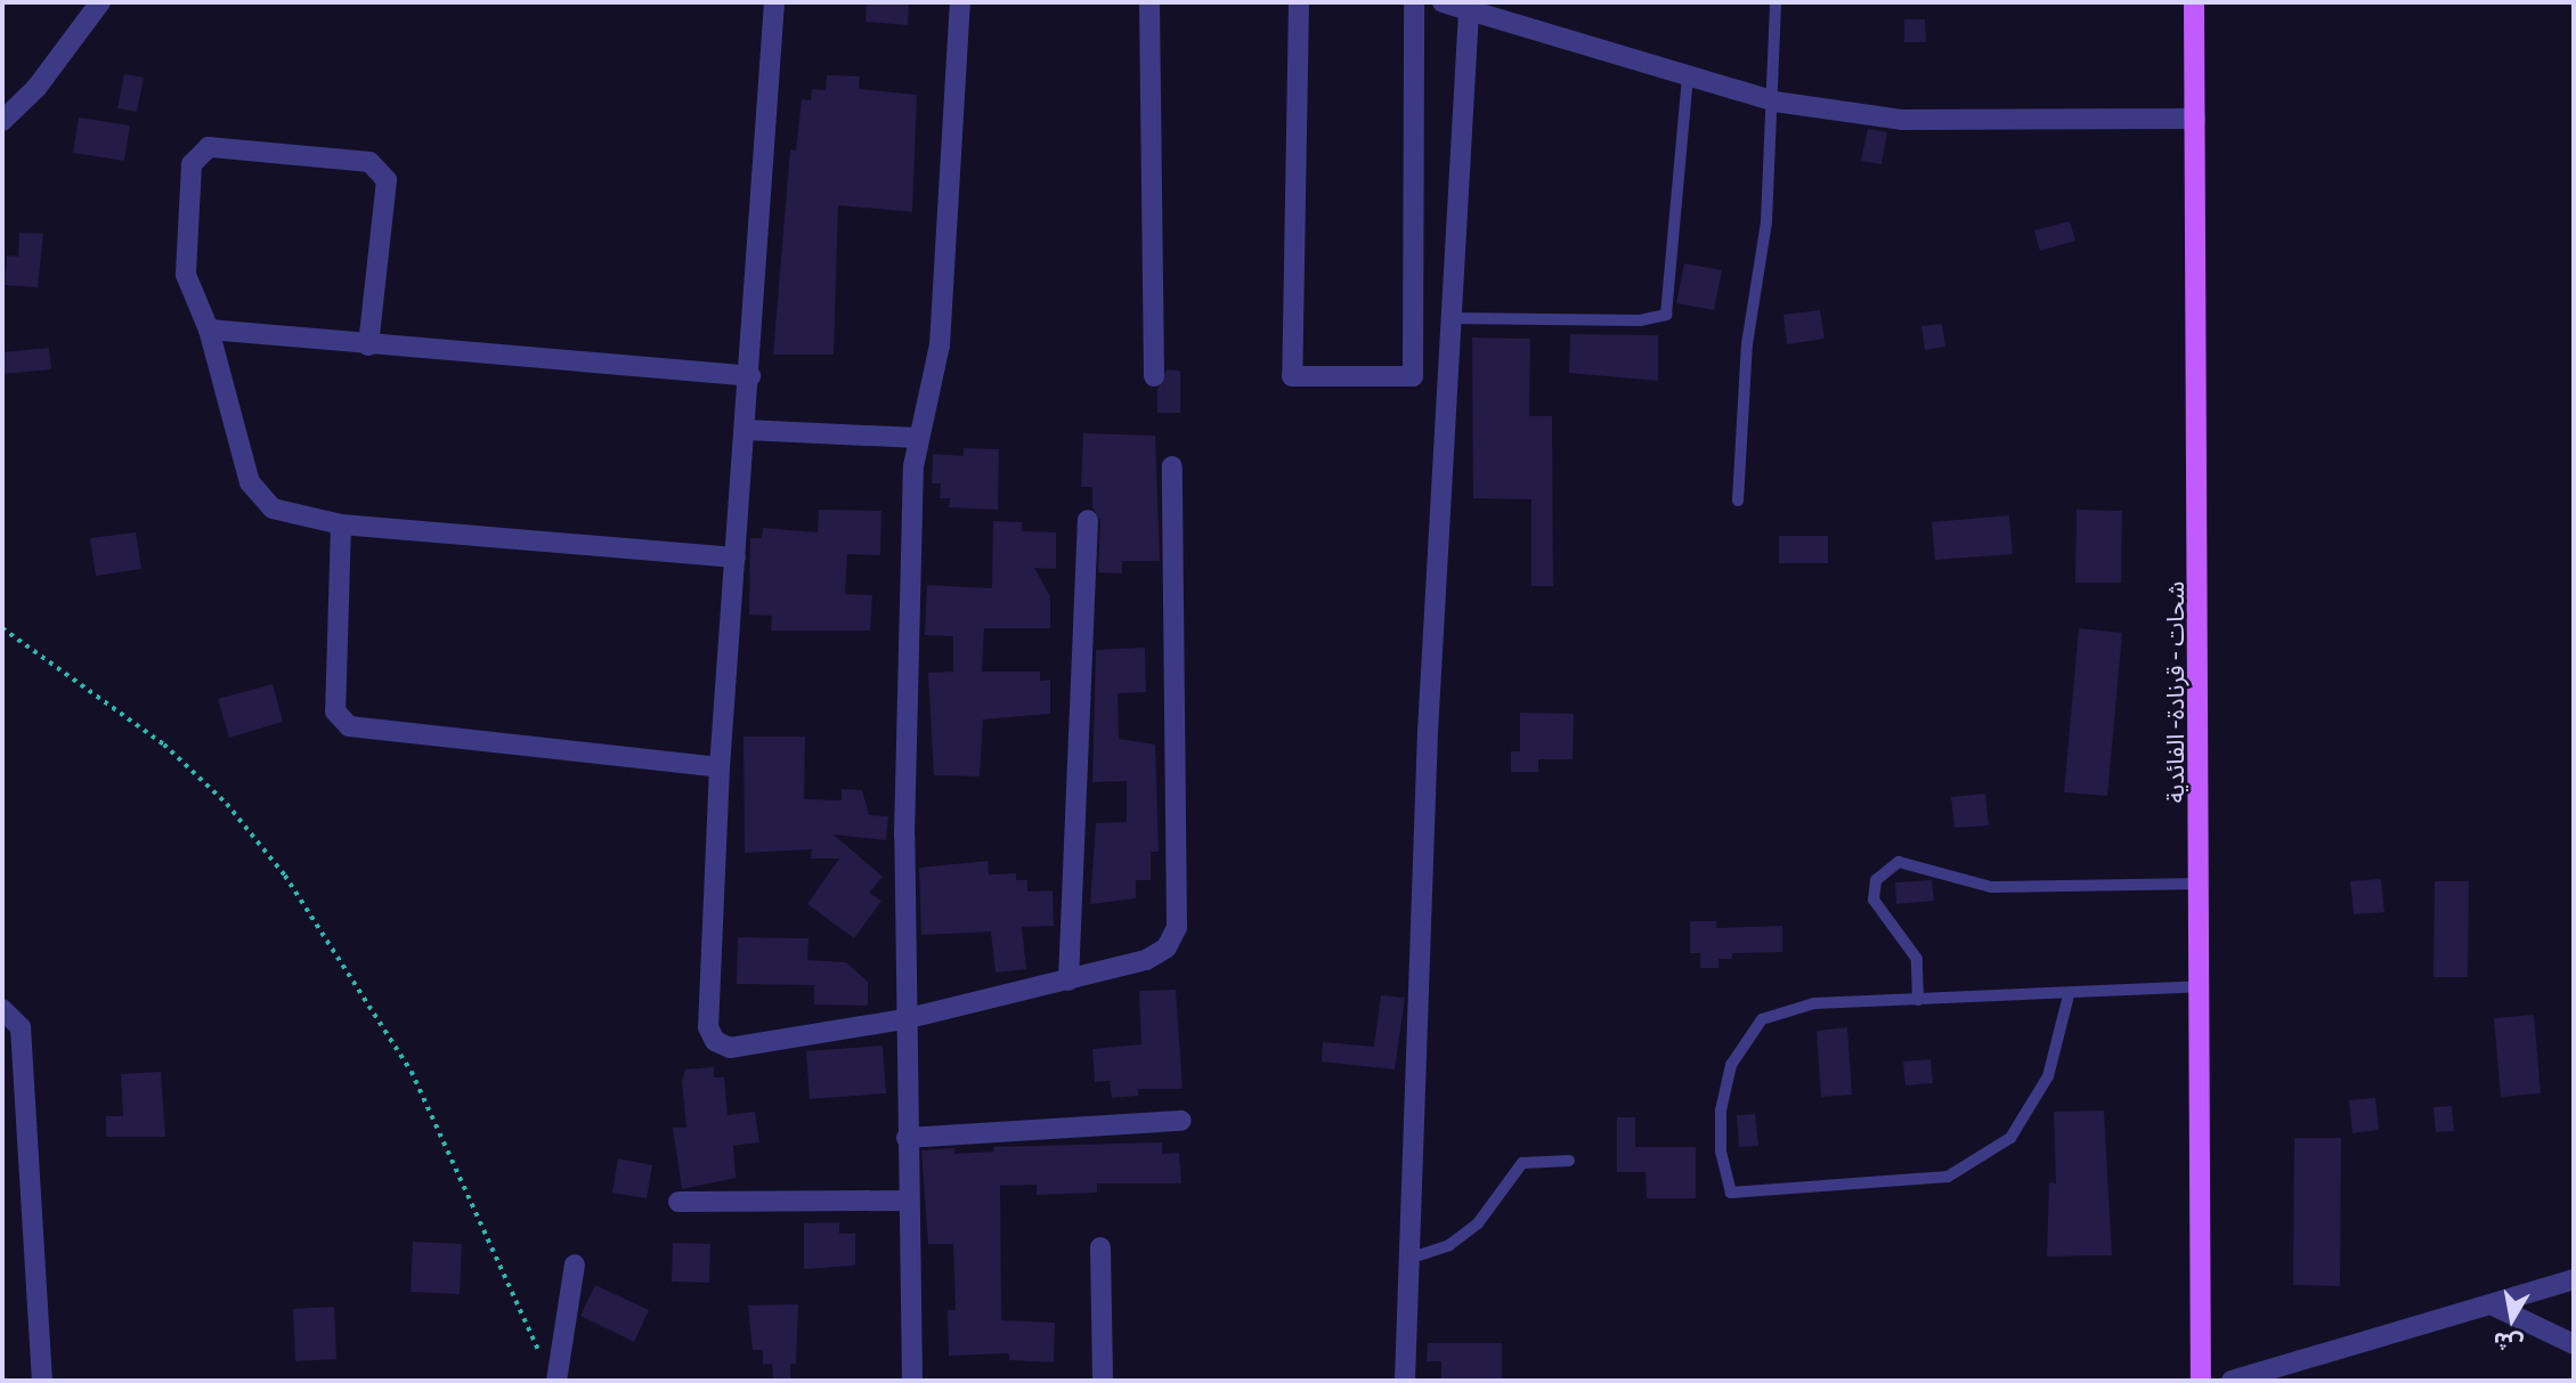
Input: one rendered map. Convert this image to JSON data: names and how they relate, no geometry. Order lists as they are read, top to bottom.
{
  "streets": {
    "main road": ["شحات - قرنادة- الفائدية"]
  },
  "north": "bottom"
}
